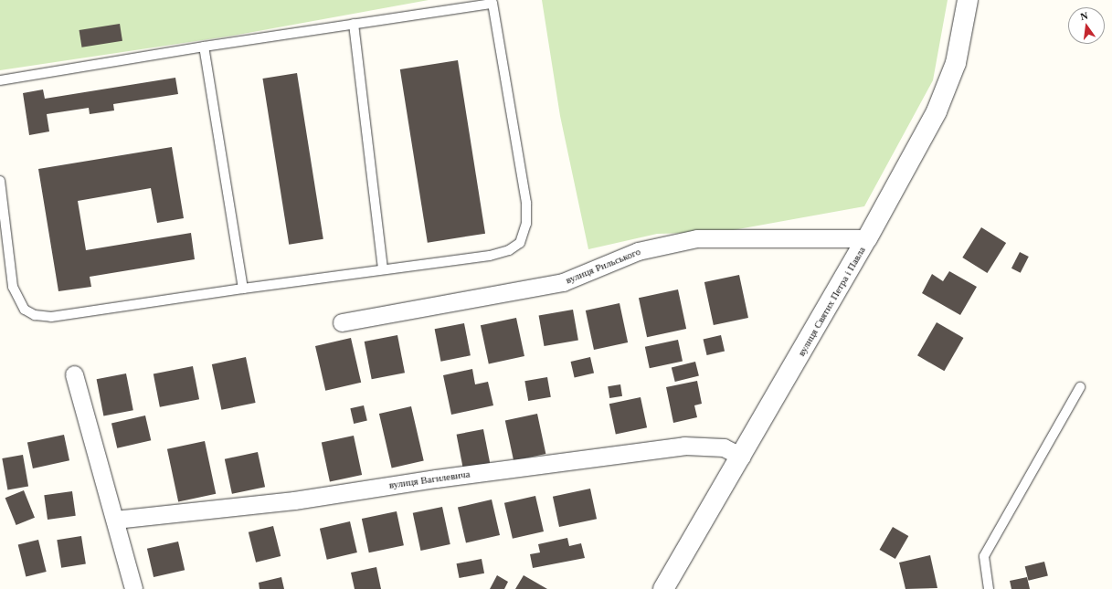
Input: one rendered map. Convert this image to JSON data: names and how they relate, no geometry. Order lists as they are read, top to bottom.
{
  "streets": {
    "street": ["вулиця Рильського", "вулиця Святих Петра і Павла", "вулиця Вагилевича"]
  },
  "crossings": [
    ["вулиця Рильського", "вулиця Святих Петра і Павла"],
    ["вулиця Святих Петра і Павла", "вулиця Вагилевича"]
  ],
  "north": "top"
}
